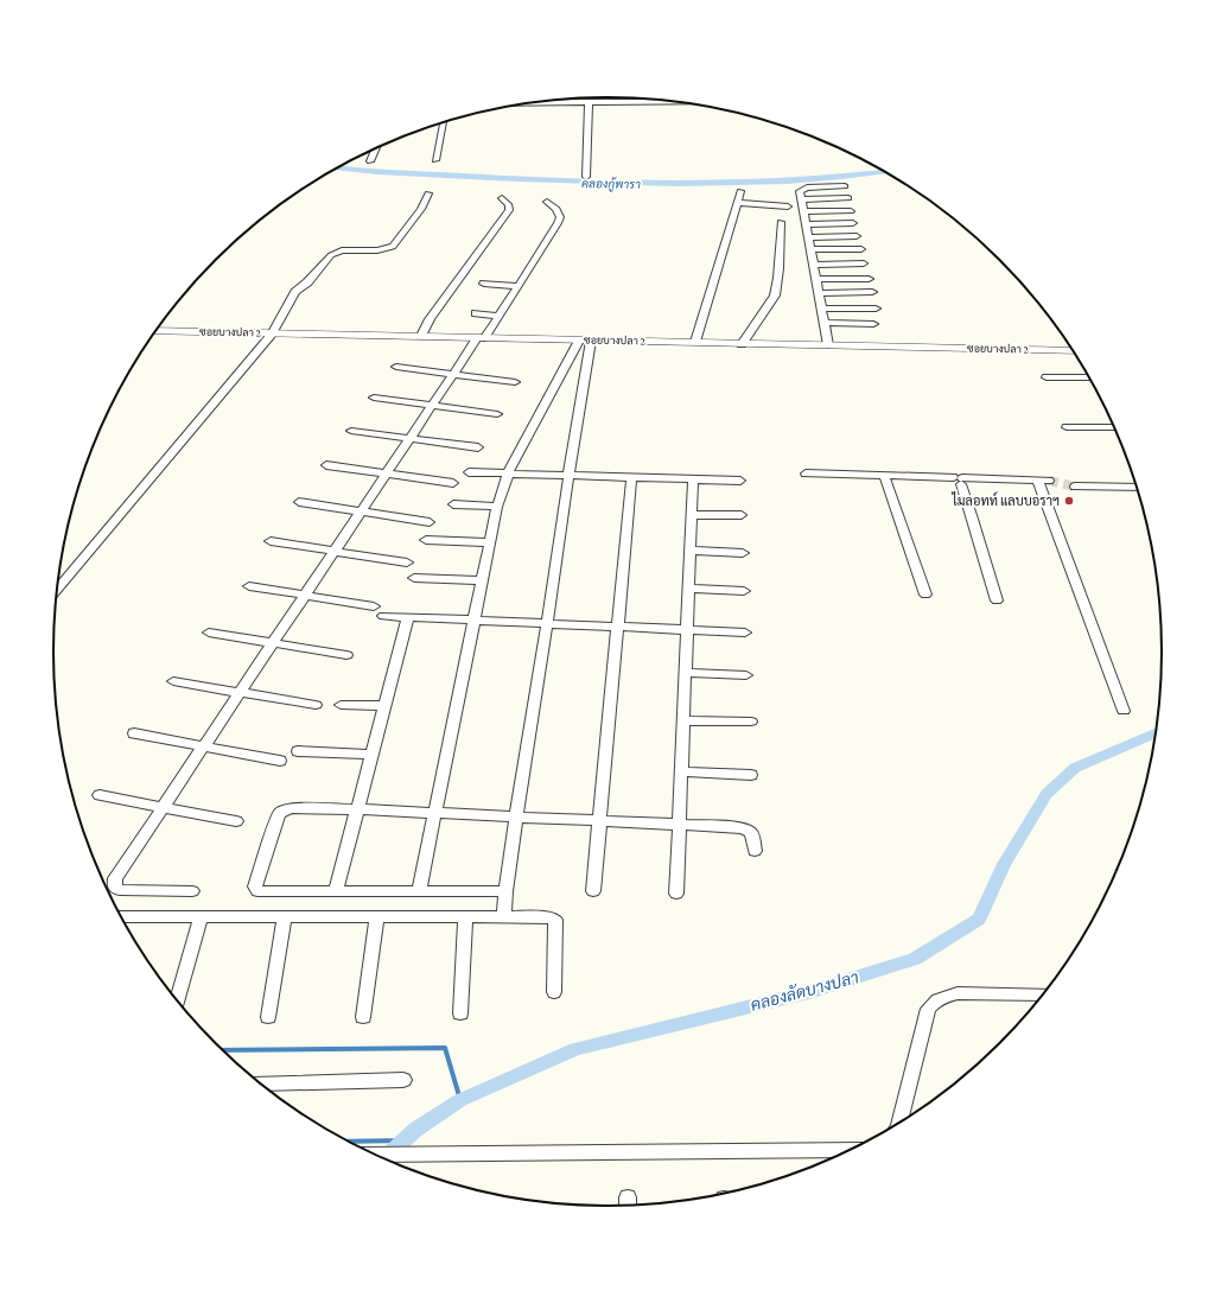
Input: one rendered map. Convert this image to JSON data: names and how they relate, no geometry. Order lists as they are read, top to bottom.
{
  "streets": {
    "street": ["ซอยบางปลา 2"]
  },
  "water": ["คลองกู้พารา", "คลองลัดบางปลา"],
  "places": ["ไมลอทท์ แลบบอราฯ"]
}
